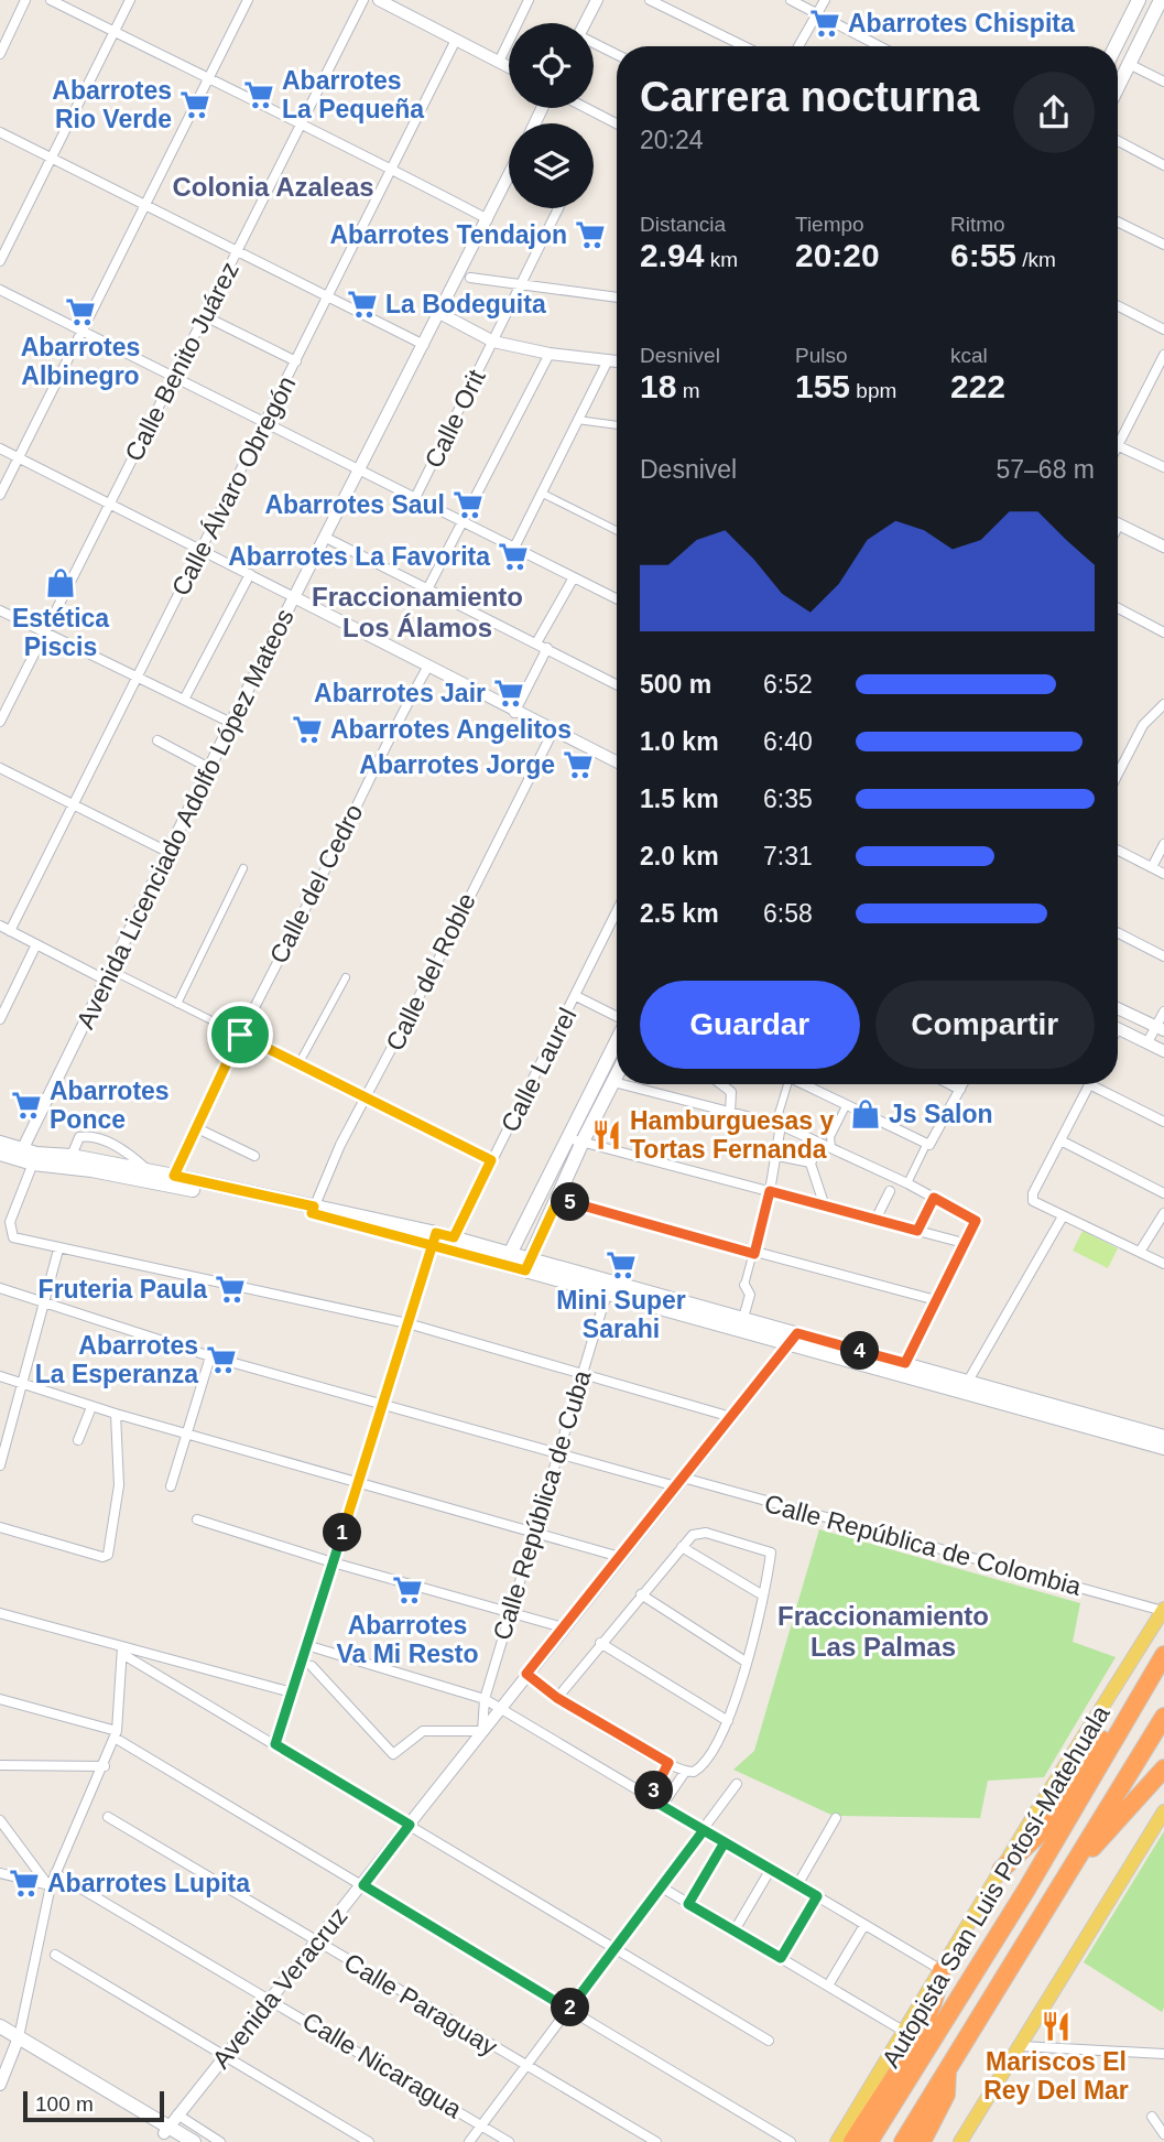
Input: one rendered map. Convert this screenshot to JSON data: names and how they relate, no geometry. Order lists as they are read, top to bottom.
{
  "streets": {
    "highway": ["Autopista San Luis Potosí-Matehuala"],
    "street": [
      "Calle Benito Juárez",
      "Calle Orit",
      "Calle Álvaro Obregón",
      "Avenida Licenciado Adolfo López Mateos",
      "Calle del Cedro",
      "Calle del Roble",
      "Calle Laurel",
      "Calle República de Cuba",
      "Calle República de Colombia",
      "Avenida Veracruz",
      "Calle Paraguay",
      "Calle Nicaragua"
    ]
  },
  "crossings": [
    ["Calle República de Cuba", "Calle República de Colombia"],
    ["Calle República de Cuba", "Avenida Veracruz"],
    ["Calle República de Colombia", "Avenida Veracruz"],
    ["Avenida Veracruz", "Calle Paraguay"],
    ["Avenida Veracruz", "Calle Nicaragua"]
  ],
  "districts": ["Colonia Azaleas", "Fraccionamiento Los Álamos", "Fraccionamiento Las Palmas"],
  "places": {
    "supermarket": [
      "Abarrotes Chispita",
      "Abarrotes La Pequeña",
      "Abarrotes Rio Verde",
      "Abarrotes Tendajon",
      "La Bodeguita",
      "Abarrotes Albinegro",
      "Abarrotes Saul",
      "Abarrotes La Favorita",
      "Abarrotes Jair",
      "Abarrotes Angelitos",
      "Abarrotes Jorge",
      "Abarrotes Ponce",
      "Mini Super Sarahi",
      "Fruteria Paula",
      "Abarrotes La Esperanza",
      "Abarrotes Va Mi Resto",
      "Abarrotes Lupita"
    ],
    "shop": ["Estética Piscis", "Js Salon"],
    "restaurant": ["Hamburguesas y Tortas Fernanda", "Mariscos El Rey Del Mar"]
  },
  "scale_bar": "100 m",
  "page": {
    "heading": ["Carrera nocturna", "20:24"],
    "stats": [
      ["Distancia", "2.94 km"],
      ["Tiempo", "20:20"],
      ["Ritmo", "6:55 /km"],
      ["Desnivel", "18 m"],
      ["Pulso", "155 bpm"],
      ["kcal", "222"]
    ],
    "chart": ["Desnivel", "57–68 m"],
    "list": [
      {
        "name": "500 m",
        "note": "6:52"
      },
      {
        "name": "1.0 km",
        "note": "6:40"
      },
      {
        "name": "1.5 km",
        "note": "6:35"
      },
      {
        "name": "2.0 km",
        "note": "7:31"
      },
      {
        "name": "2.5 km",
        "note": "6:58"
      }
    ],
    "buttons": ["Guardar", "Compartir"],
    "pins": [
      "5",
      "4",
      "1",
      "3",
      "2"
    ],
    "scale": "100 m"
  }
}
